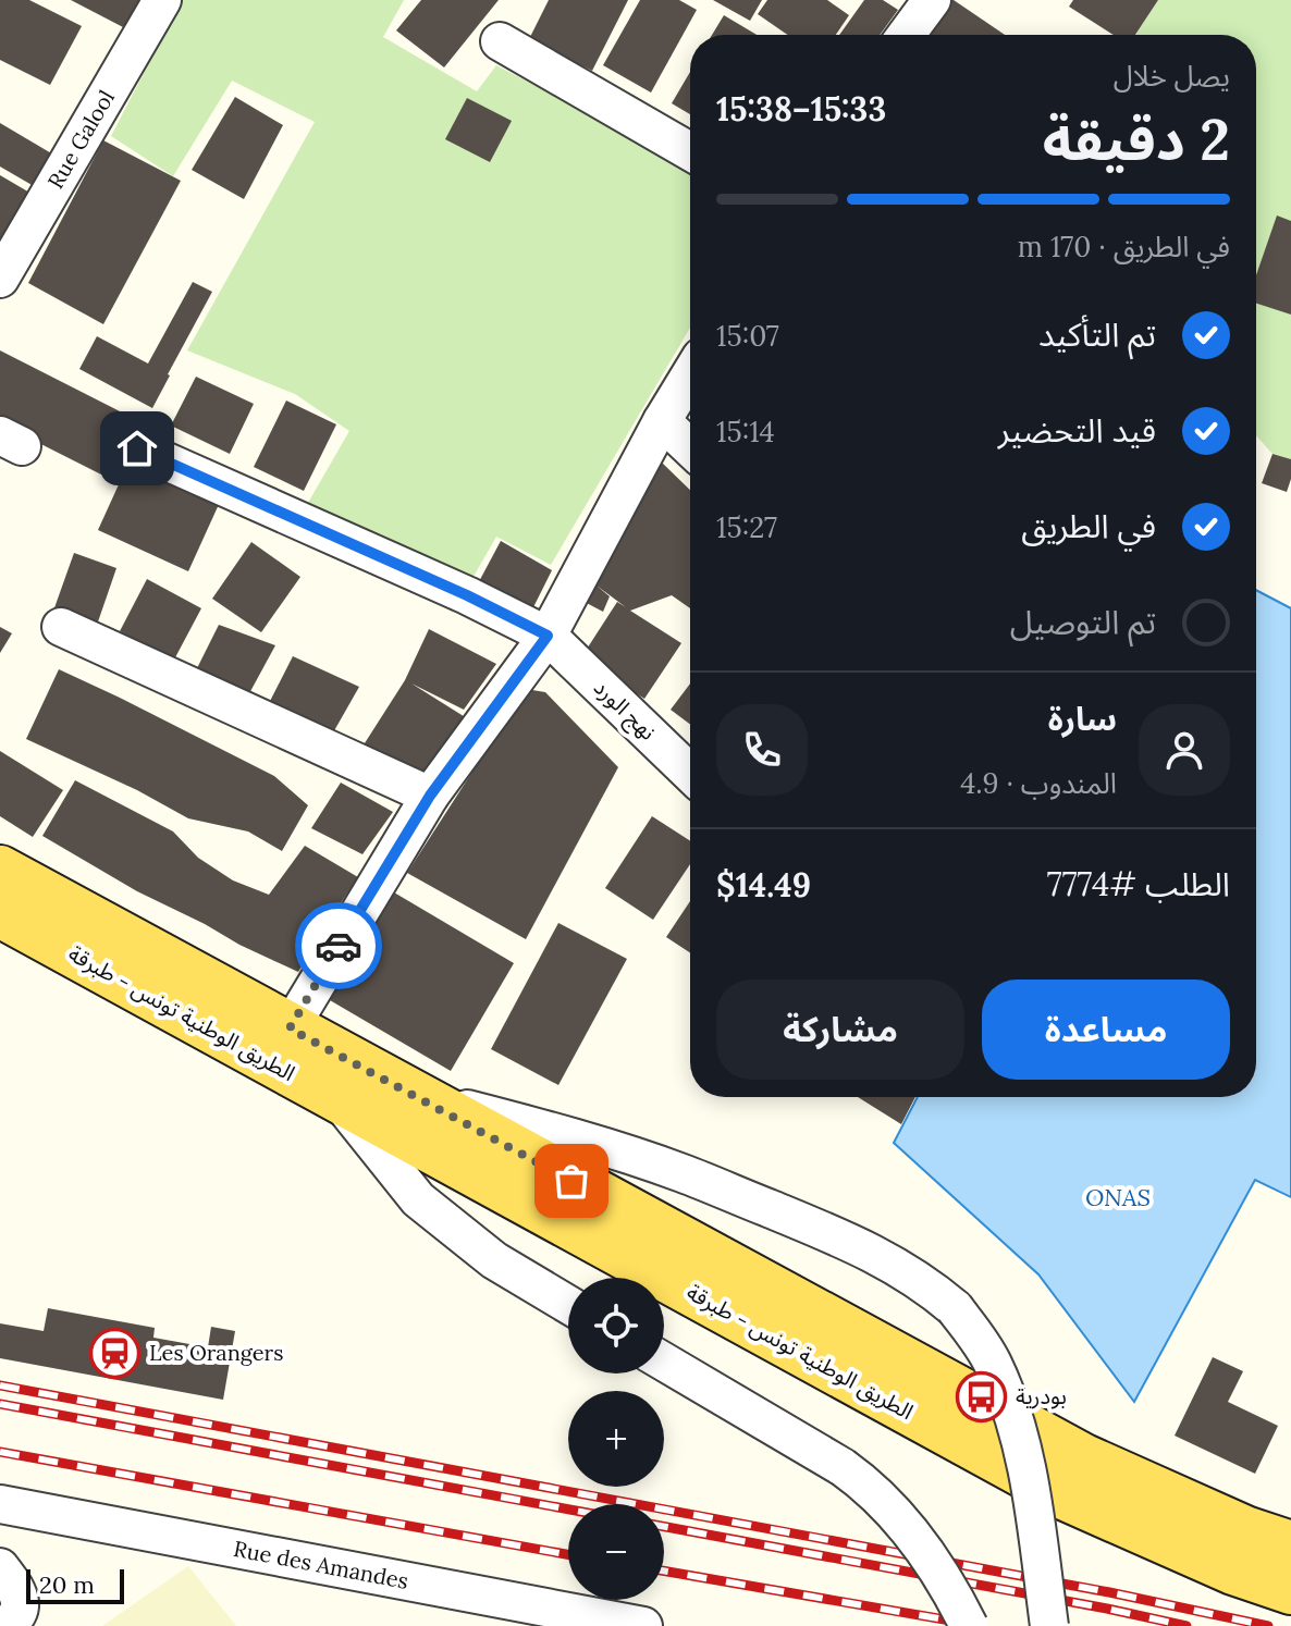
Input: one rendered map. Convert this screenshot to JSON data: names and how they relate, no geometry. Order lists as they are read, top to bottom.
{
  "streets": {
    "main road": ["الطريق الوطنية تونس - طبرقة"],
    "street": ["Rue Galool", "نهج الورد", "Rue des Amandes"]
  },
  "water": ["ONAS"],
  "places": {
    "station": ["Les Orangers"],
    "bus stop": ["بودرية"]
  },
  "scale_bar": "20 m",
  "page": {
    "heading": ["2 دقيقة", "يصل خلال", "15:33–15:38"],
    "panel": [
      "سارة",
      "المندوب · 4.9",
      "الطلب #7774",
      "$14.49"
    ],
    "bar": "في الطريق · 170 m",
    "list": [
      ["تم التأكيد", "15:07"],
      ["قيد التحضير", "15:14"],
      ["في الطريق", "15:27"],
      "تم التوصيل"
    ],
    "buttons": ["مساعدة", "مشاركة"],
    "map_buttons": ["+", "−"],
    "scale": "20 m"
  }
}
